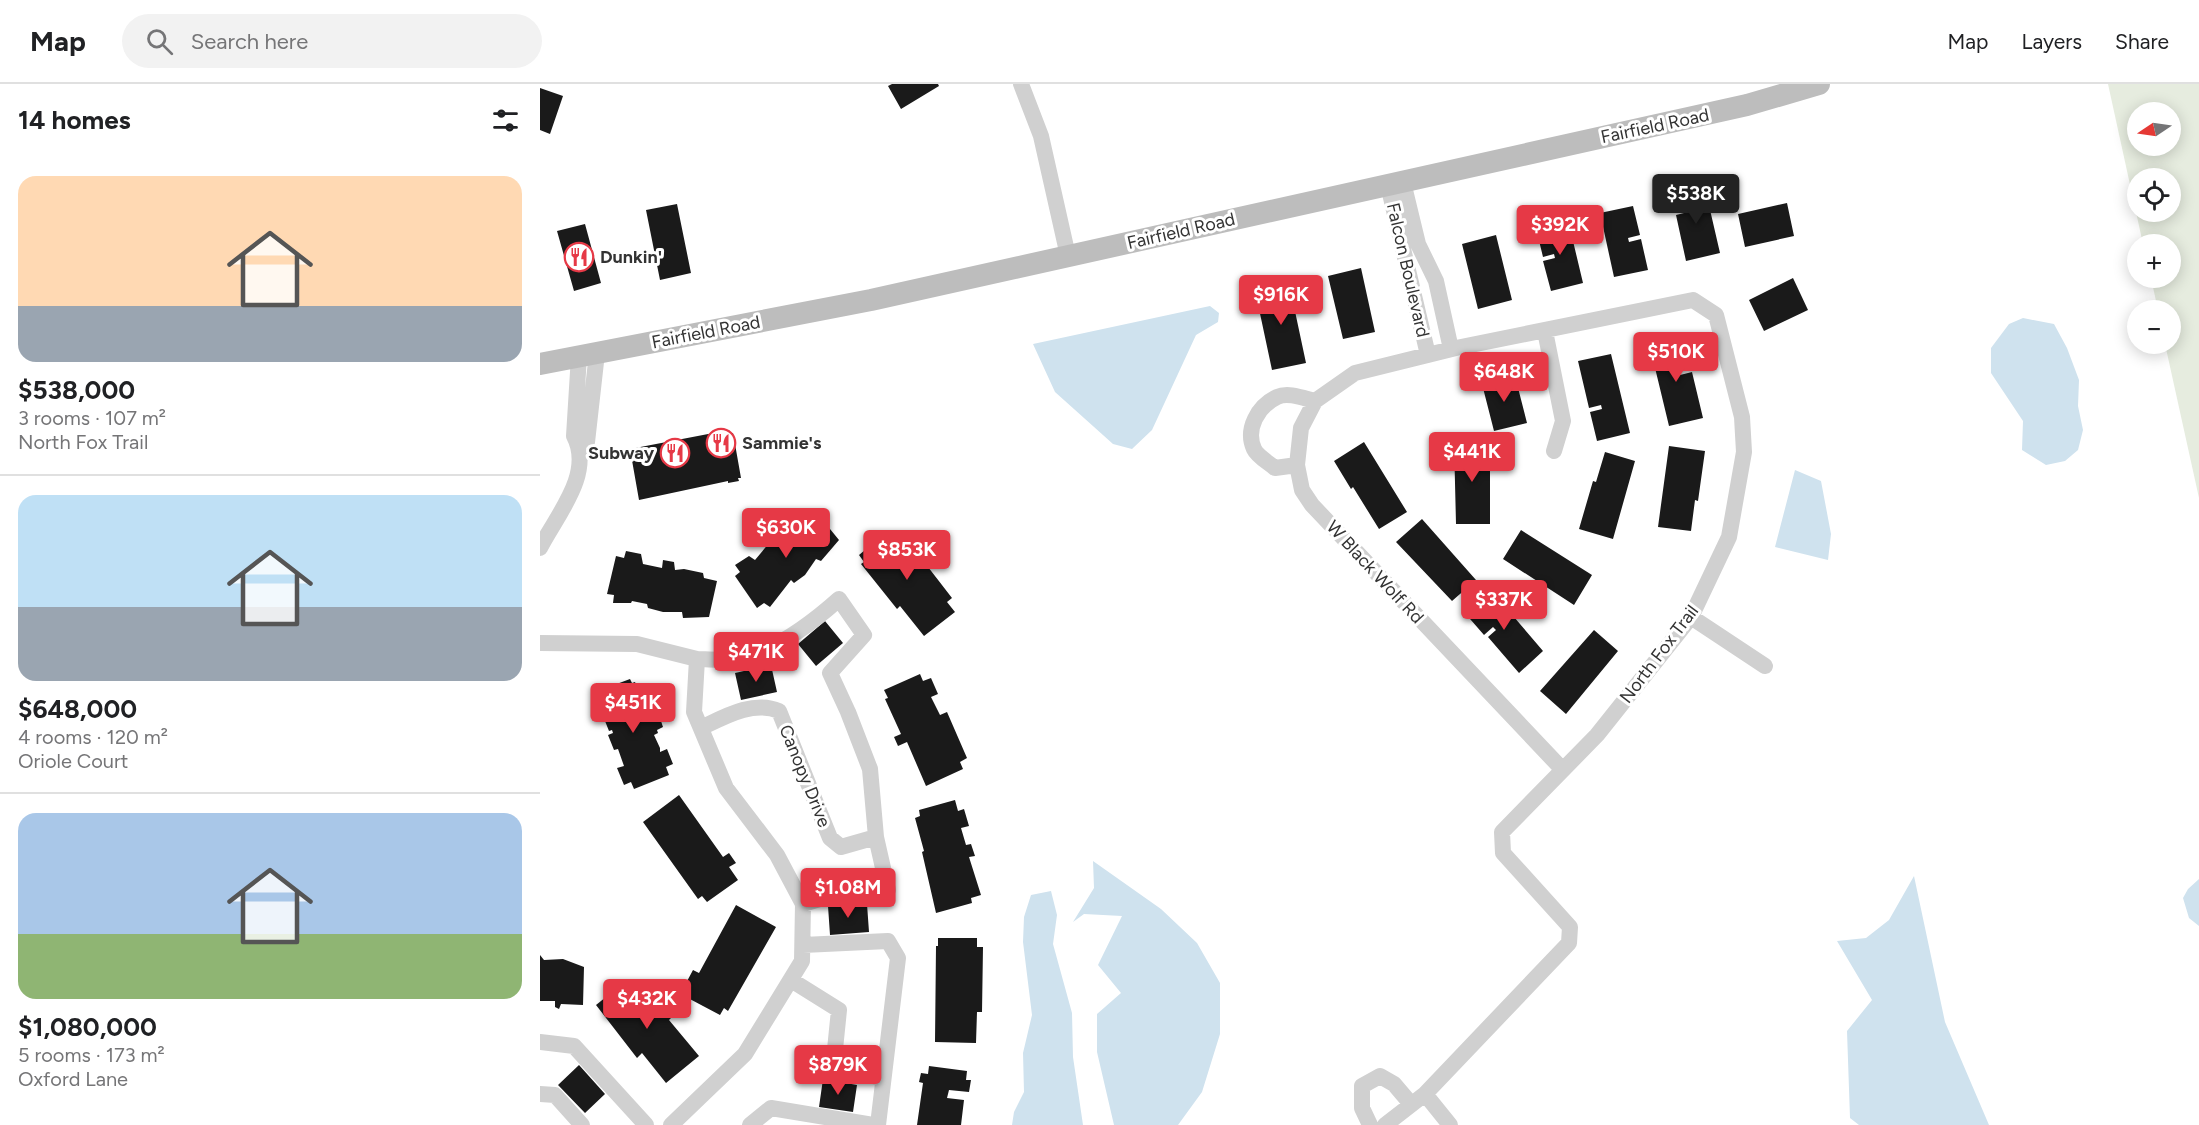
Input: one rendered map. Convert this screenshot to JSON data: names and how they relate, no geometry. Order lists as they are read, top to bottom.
{
  "streets": {
    "street": [
      "Fairfield Road",
      "Falcon Boulevard",
      "W Black Wolf Rd",
      "North Fox Trail",
      "Canopy Drive"
    ]
  },
  "crossings": [
    ["Fairfield Road", "Falcon Boulevard"],
    ["Falcon Boulevard", "North Fox Trail"],
    ["W Black Wolf Rd", "North Fox Trail"]
  ],
  "places": {
    "restaurant": ["Dunkin'", "Sammie's", "Subway"]
  },
  "north": "left",
  "page": {
    "header": "Map",
    "search": "Search here",
    "nav": ["Map", "Layers", "Share"],
    "heading": "14 homes",
    "map_buttons": ["+", "−"],
    "list": [
      {
        "name": "$538,000",
        "note": "3 rooms · 107 m² · North Fox Trail"
      },
      {
        "name": "$648,000",
        "note": "4 rooms · 120 m² · Oriole Court"
      },
      {
        "name": "$1,080,000",
        "note": "5 rooms · 173 m² · Oxford Lane"
      }
    ],
    "price": [
      "$538K",
      "$392K",
      "$916K",
      "$510K",
      "$648K",
      "$441K",
      "$630K",
      "$853K",
      "$337K",
      "$471K",
      "$451K",
      "$1.08M",
      "$432K",
      "$879K"
    ]
  }
}
